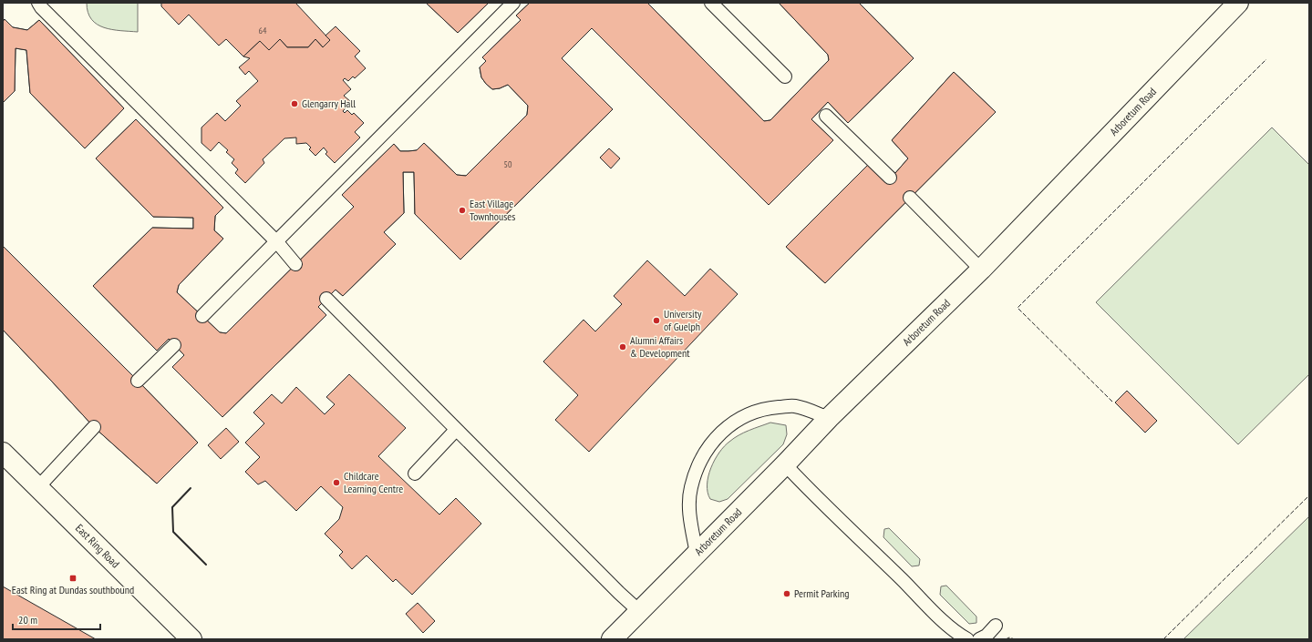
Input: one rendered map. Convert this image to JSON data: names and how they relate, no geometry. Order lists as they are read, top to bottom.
{
  "streets": {
    "street": ["Arboretum Road", "East Ring Road"]
  },
  "places": {
    "other": [
      "Glengarry Hall",
      "East Village Townhouses",
      "University of Guelph",
      "Alumni Affairs & Development",
      "Childcare Learning Centre",
      "Permit Parking"
    ],
    "transit": ["East Ring at Dundas southbound"]
  },
  "house_numbers": ["64", "50"],
  "scale_bar": "20 m"
}
